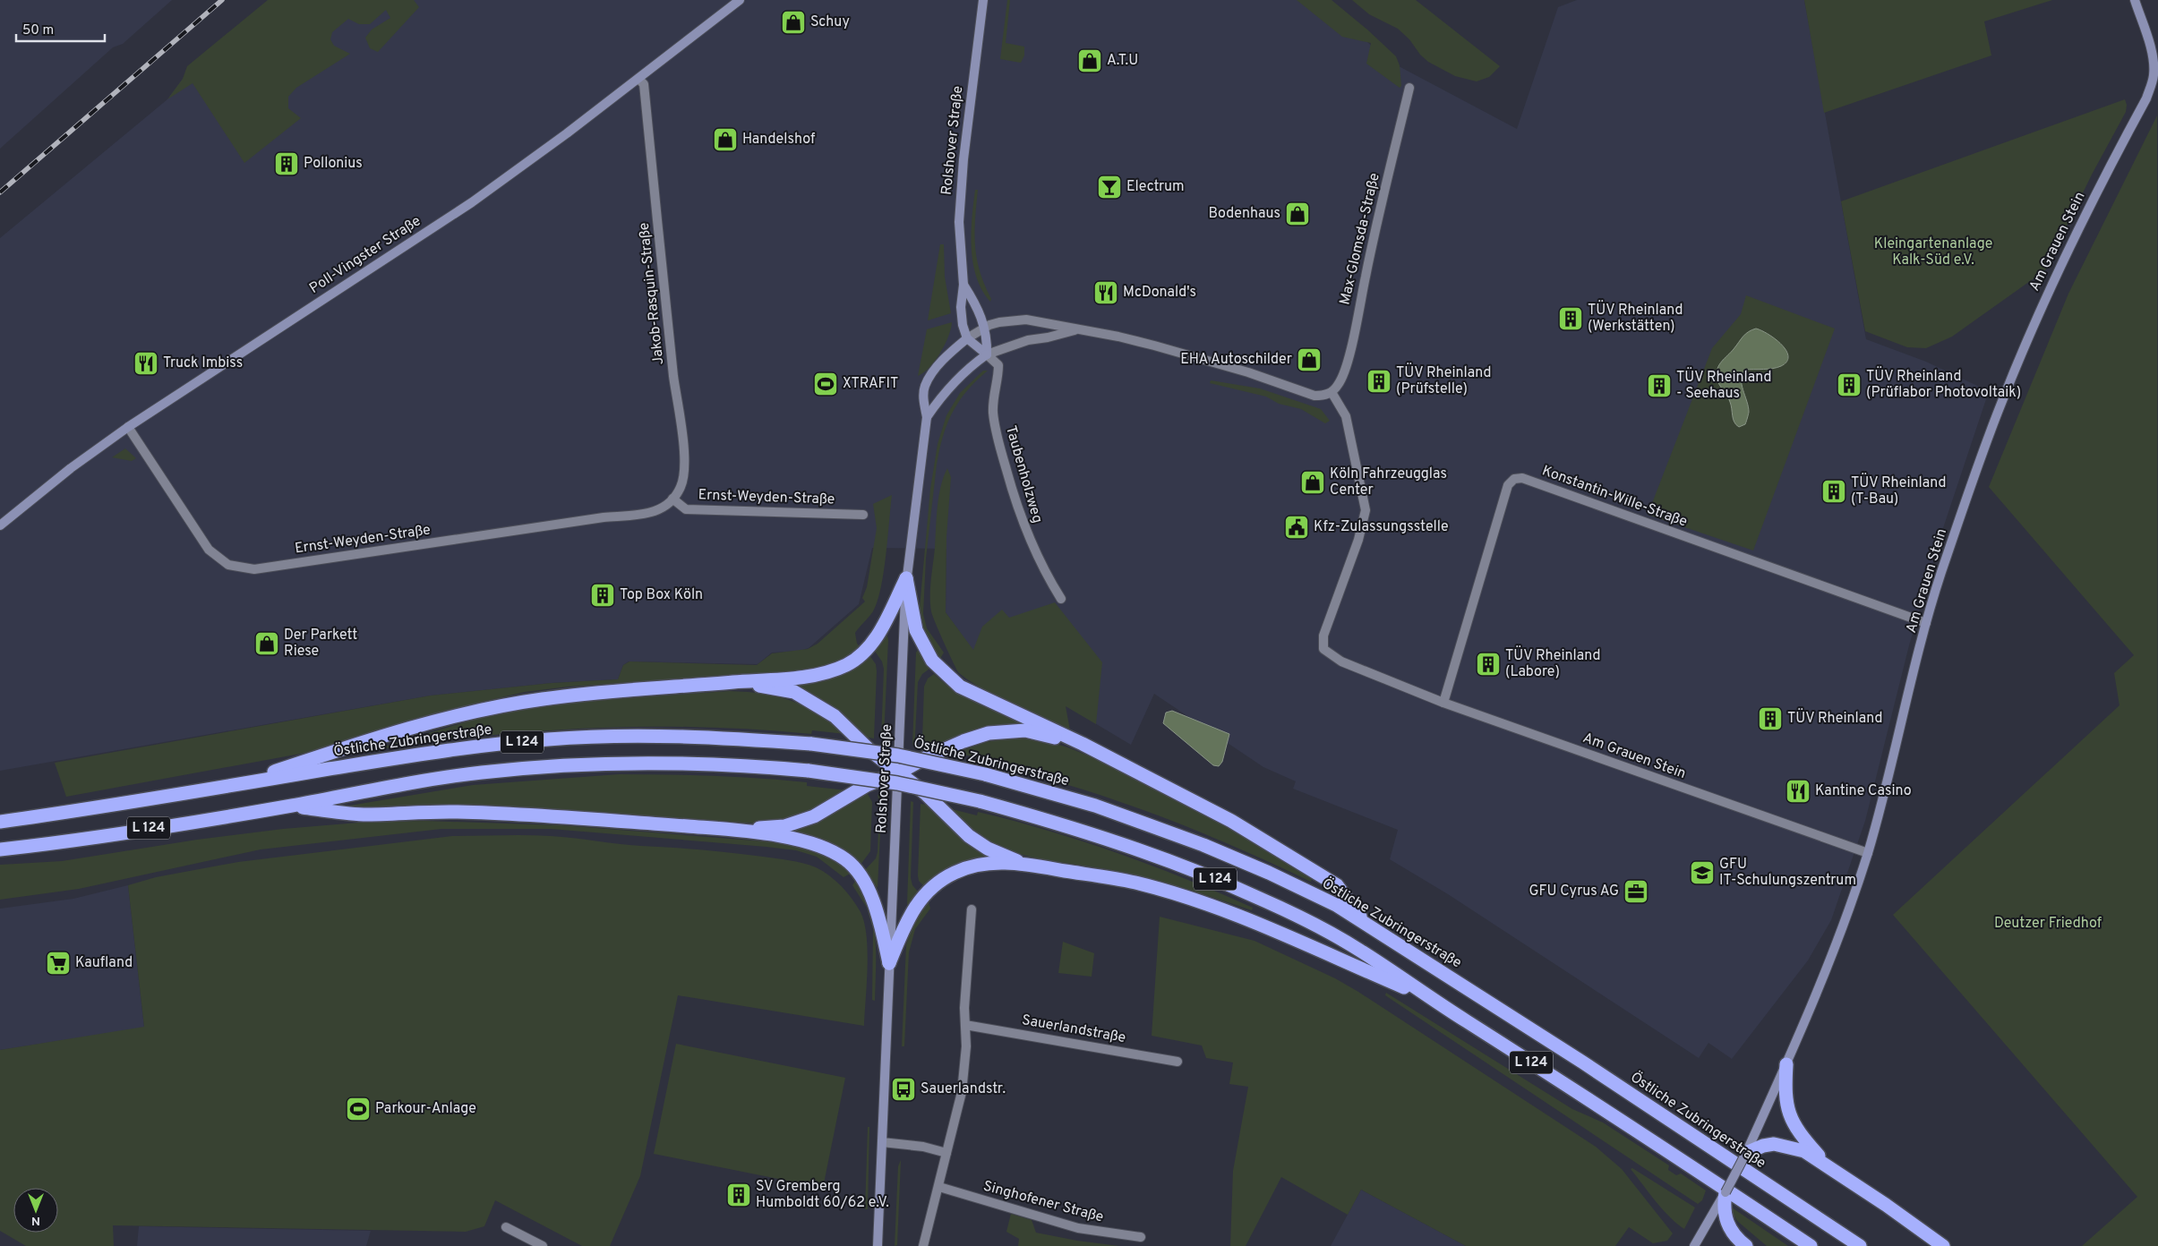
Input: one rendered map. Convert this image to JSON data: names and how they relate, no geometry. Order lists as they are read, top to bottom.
{
  "streets": {
    "highway": ["Östliche Zubringerstraße", "L 124"],
    "street": [
      "Rolshover Straße",
      "Max-Glomsda-Straße",
      "Am Grauen Stein",
      "Poll-Vingster Straße",
      "Jakob-Rasquin-Straße",
      "Taubenholzweg",
      "Konstantin-Wille-Straße",
      "Ernst-Weyden-Straße",
      "Sauerlandstraße",
      "Singhofener Straße"
    ]
  },
  "crossings": [
    ["Rolshover Straße", "Taubenholzweg"],
    ["Am Grauen Stein", "Konstantin-Wille-Straße"],
    ["Poll-Vingster Straße", "Jakob-Rasquin-Straße"],
    ["Poll-Vingster Straße", "Ernst-Weyden-Straße"],
    ["Jakob-Rasquin-Straße", "Ernst-Weyden-Straße"]
  ],
  "parks": ["Kleingartenanlage Kalk-Süd e.V.", "Deutzer Friedhof"],
  "places": {
    "shop": [
      "Schuy",
      "A.T.U",
      "Handelshof",
      "Bodenhaus",
      "EHA Autoschilder",
      "Köln Fahrzeugglas Center",
      "Der Parkett Riese"
    ],
    "building": [
      "Pollonius",
      "TÜV Rheinland (Werkstätten)",
      "TÜV Rheinland (Prüfstelle)",
      "TÜV Rheinland (Prüflabor Photovoltaik)",
      "TÜV Rheinland - Seehaus",
      "TÜV Rheinland (T-Bau)",
      "Top Box Köln",
      "TÜV Rheinland (Labore)",
      "TÜV Rheinland",
      "SV Gremberg Humboldt 60/62 e.V."
    ],
    "bar": ["Electrum"],
    "restaurant": ["McDonald's", "Truck Imbiss", "Kantine Casino"],
    "sports": ["XTRAFIT", "Parkour-Anlage"],
    "public building": ["Kfz-Zulassungsstelle"],
    "school or university": ["GFU IT-Schulungszentrum"],
    "office": ["GFU Cyrus AG"],
    "supermarket": ["Kaufland"],
    "bus stop": ["Sauerlandstr."]
  },
  "scale_bar": "50 m",
  "north": "bottom"
}
